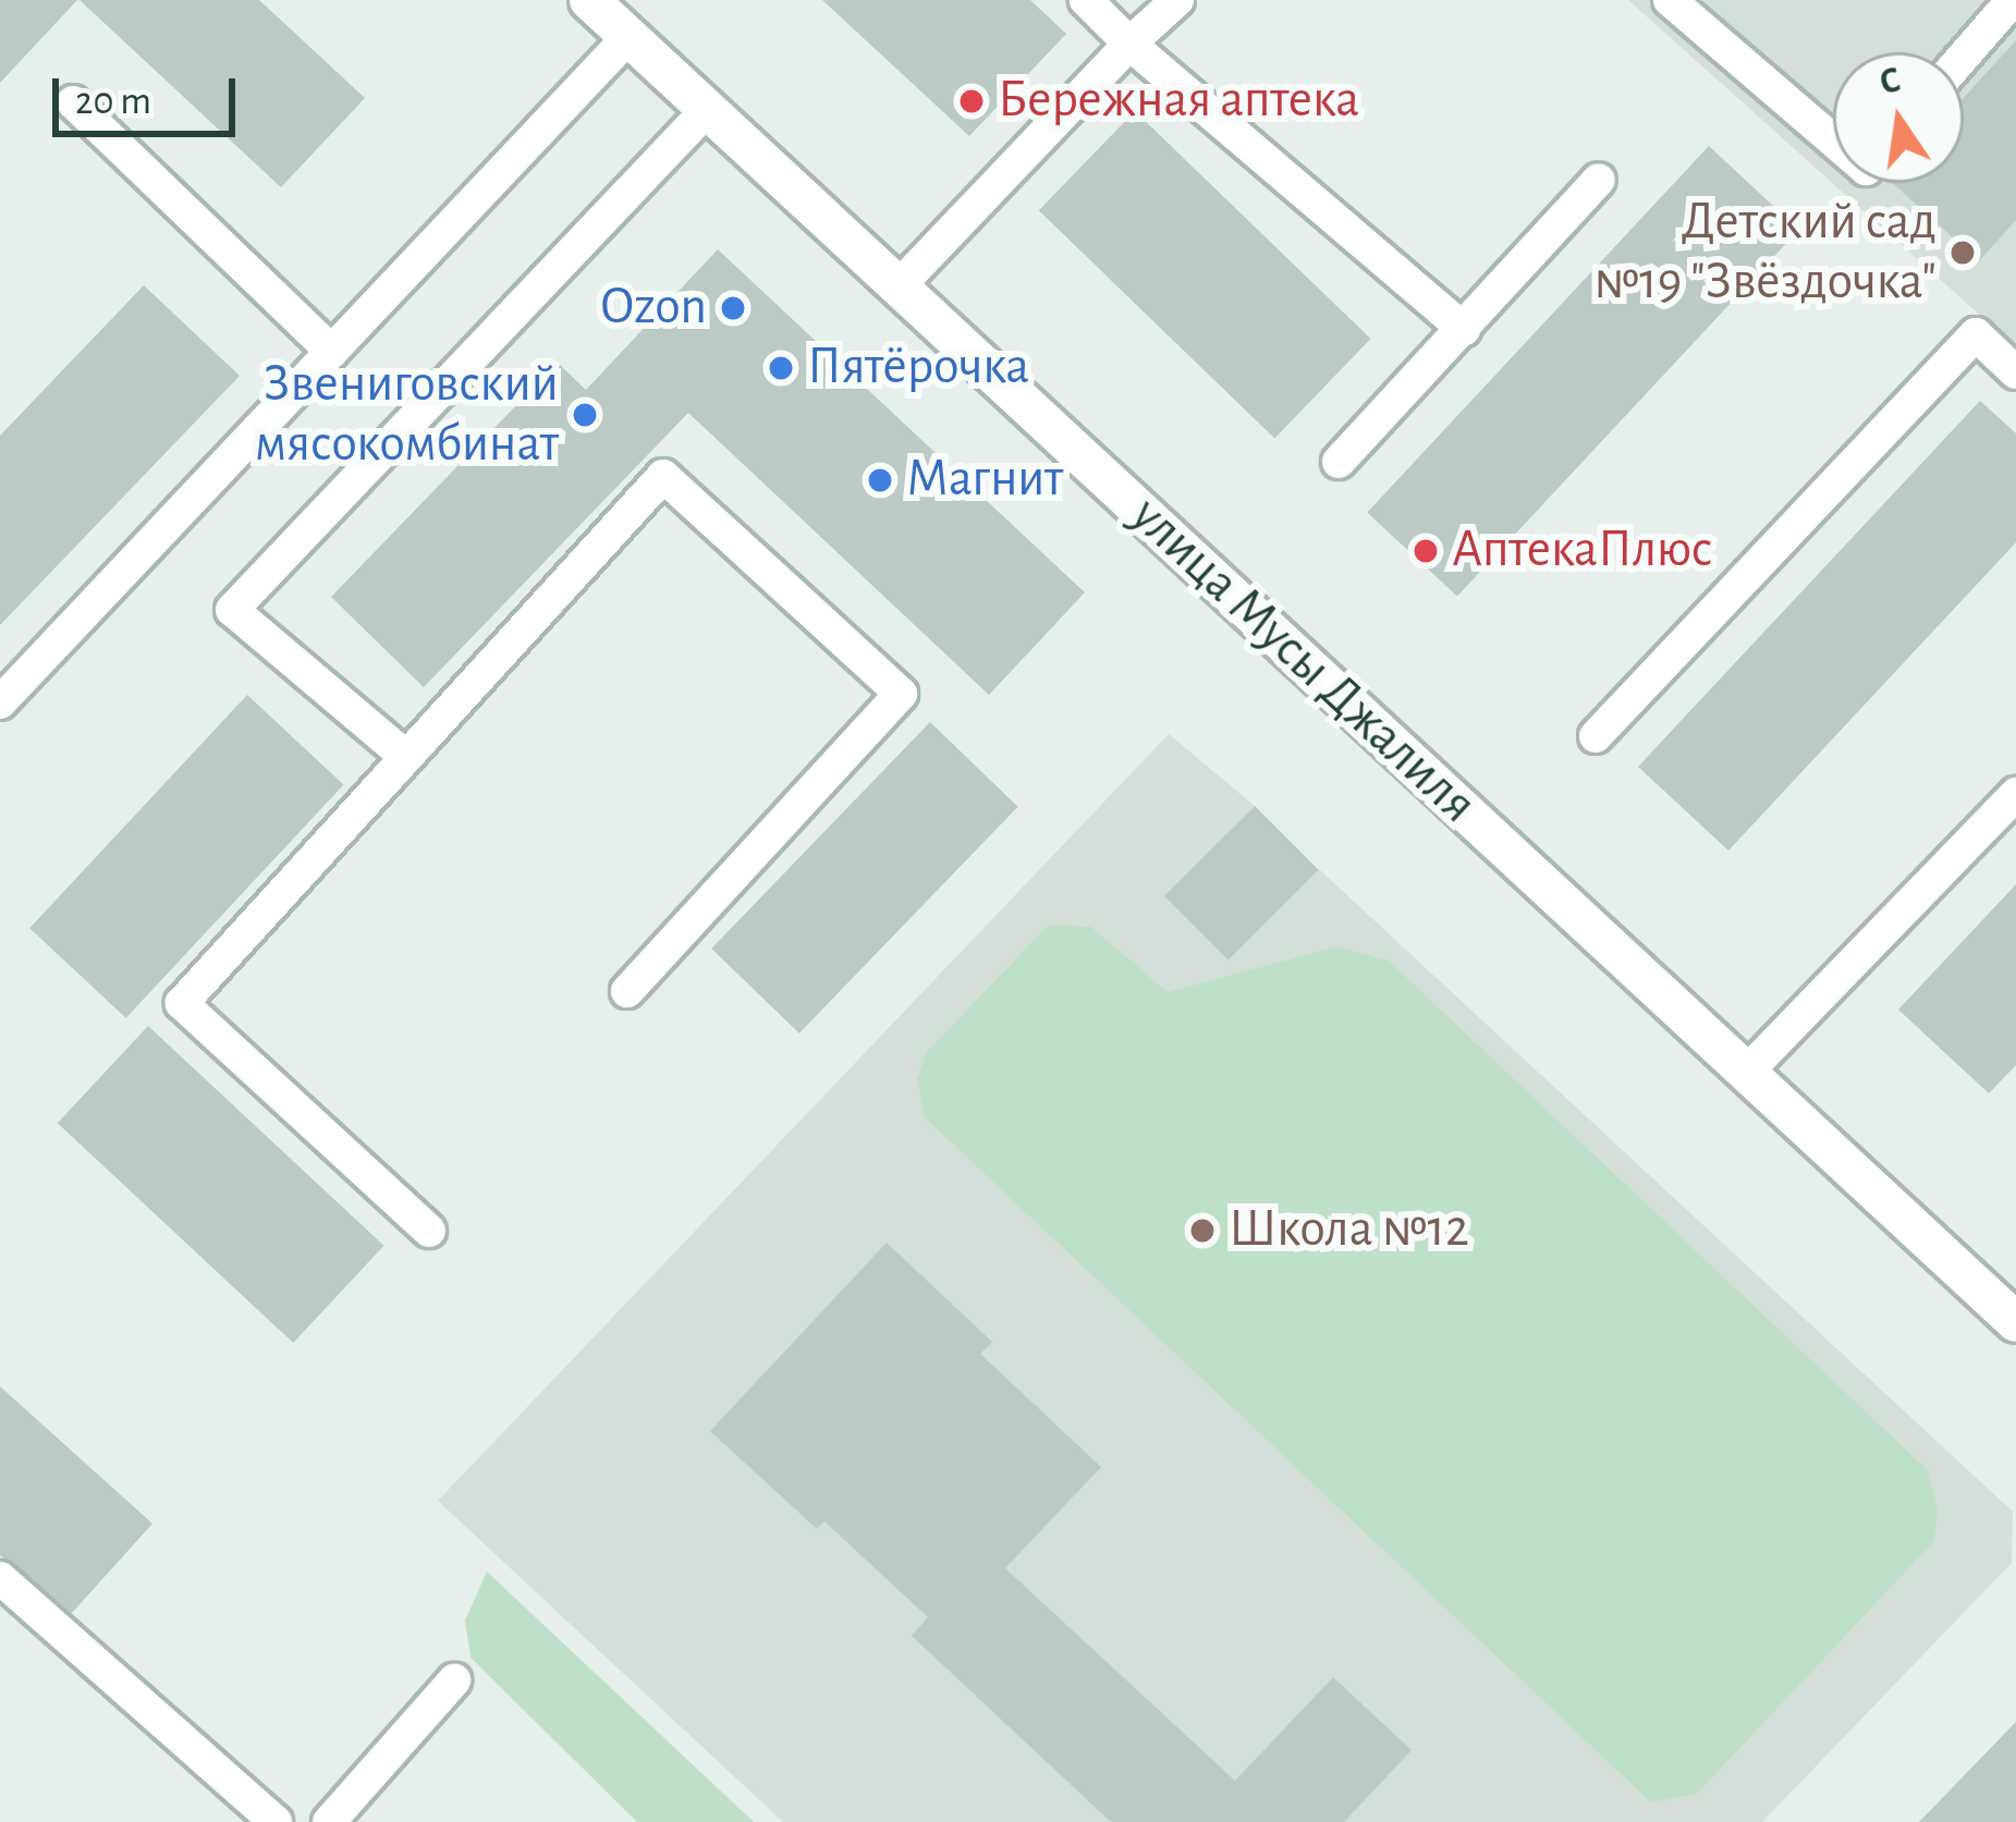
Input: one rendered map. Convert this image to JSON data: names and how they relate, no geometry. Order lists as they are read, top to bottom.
{
  "streets": {
    "street": ["улица Мусы Джалиля"]
  },
  "places": [
    "Бережная аптека",
    "Детский сад №19 \"Звёздочка\"",
    "Ozon",
    "Пятёрочка",
    "Звениговский мясокомбинат",
    "Магнит",
    "АптекаПлюс",
    "Школа №12"
  ],
  "scale_bar": "20 m",
  "north": "top"
}
